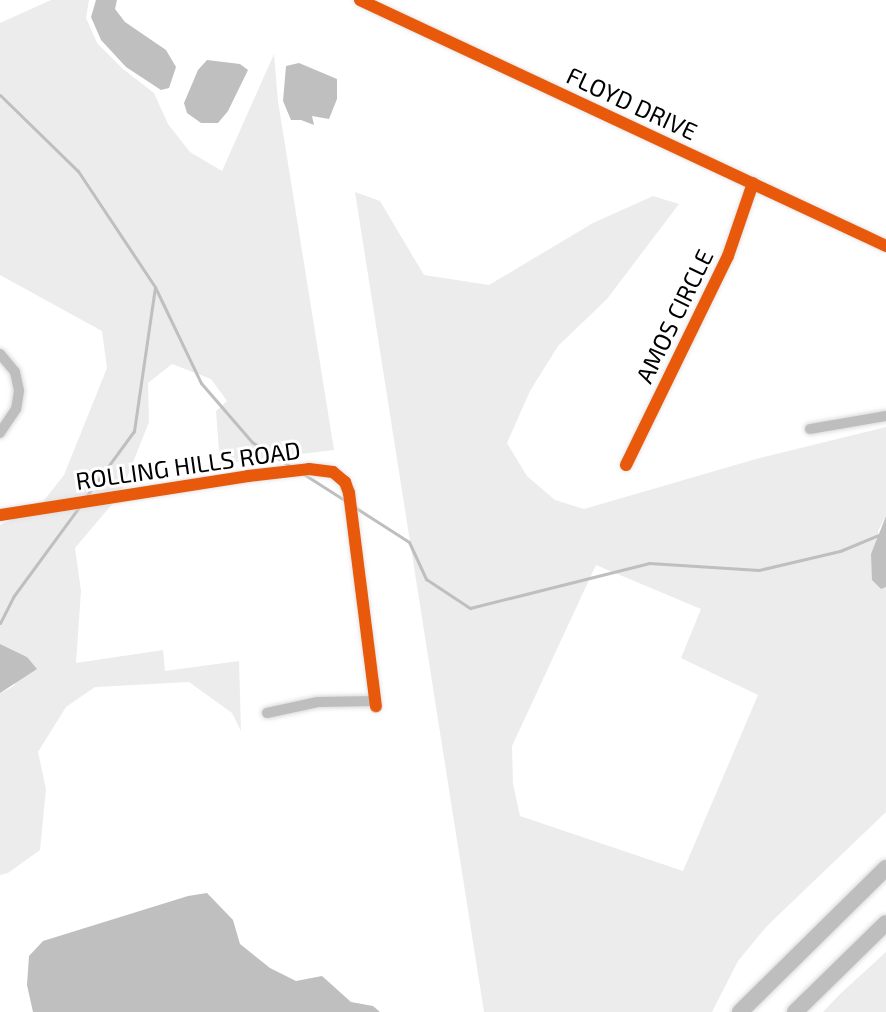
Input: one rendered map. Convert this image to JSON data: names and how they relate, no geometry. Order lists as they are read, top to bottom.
{
  "streets": {
    "street": ["FLOYD DRIVE", "AMOS CIRCLE", "ROLLING HILLS ROAD"]
  },
  "crossings": [
    ["FLOYD DRIVE", "AMOS CIRCLE"]
  ]
}
